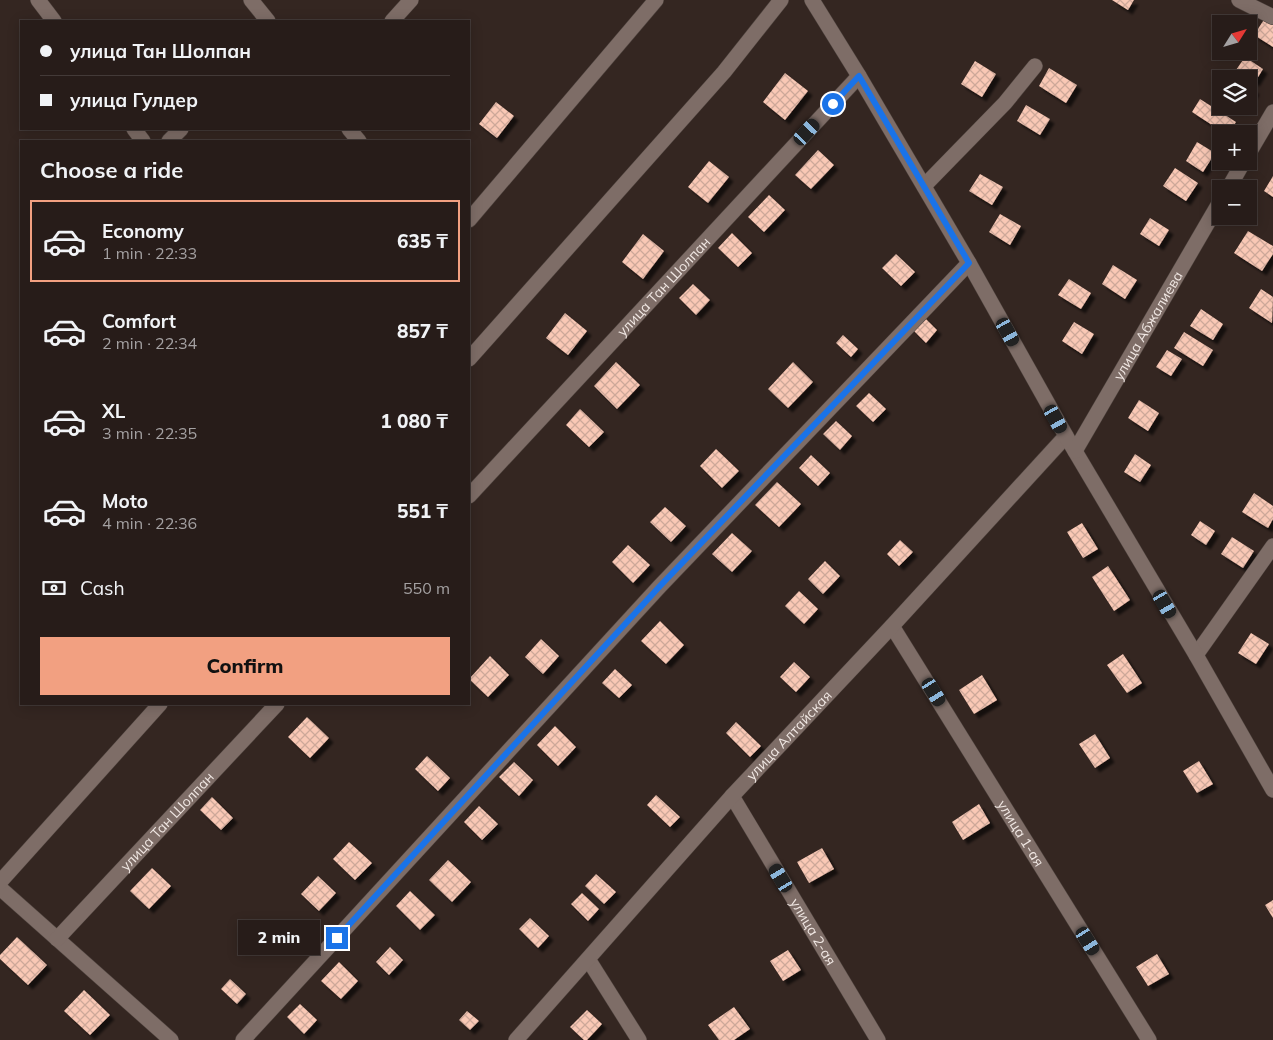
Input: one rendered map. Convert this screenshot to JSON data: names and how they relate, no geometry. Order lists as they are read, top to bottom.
{
  "streets": {
    "street": [
      "улица Тан Шолпан",
      "улица Абжалиева",
      "улица Алтайская",
      "улица 1-ая",
      "улица 2-ая"
    ]
  },
  "crossings": [
    ["улица Алтайская", "улица 1-ая"],
    ["улица Алтайская", "улица 2-ая"]
  ],
  "north": "top right",
  "page": {
    "map_buttons": ["+", "−"],
    "banner": ["улица Тан Шолпан", "улица Гулдер"],
    "heading": "Choose a ride",
    "list": [
      {
        "name": "Economy",
        "note": "1 min · 22:33",
        "value": "635 ₸"
      },
      {
        "name": "Comfort",
        "note": "2 min · 22:34",
        "value": "857 ₸"
      },
      {
        "name": "XL",
        "note": "3 min · 22:35",
        "value": "1 080 ₸"
      },
      {
        "name": "Moto",
        "note": "4 min · 22:36",
        "value": "551 ₸"
      }
    ],
    "pay": ["Cash", "550 m"],
    "buttons": "Confirm",
    "bubble": "2 min"
  }
}
